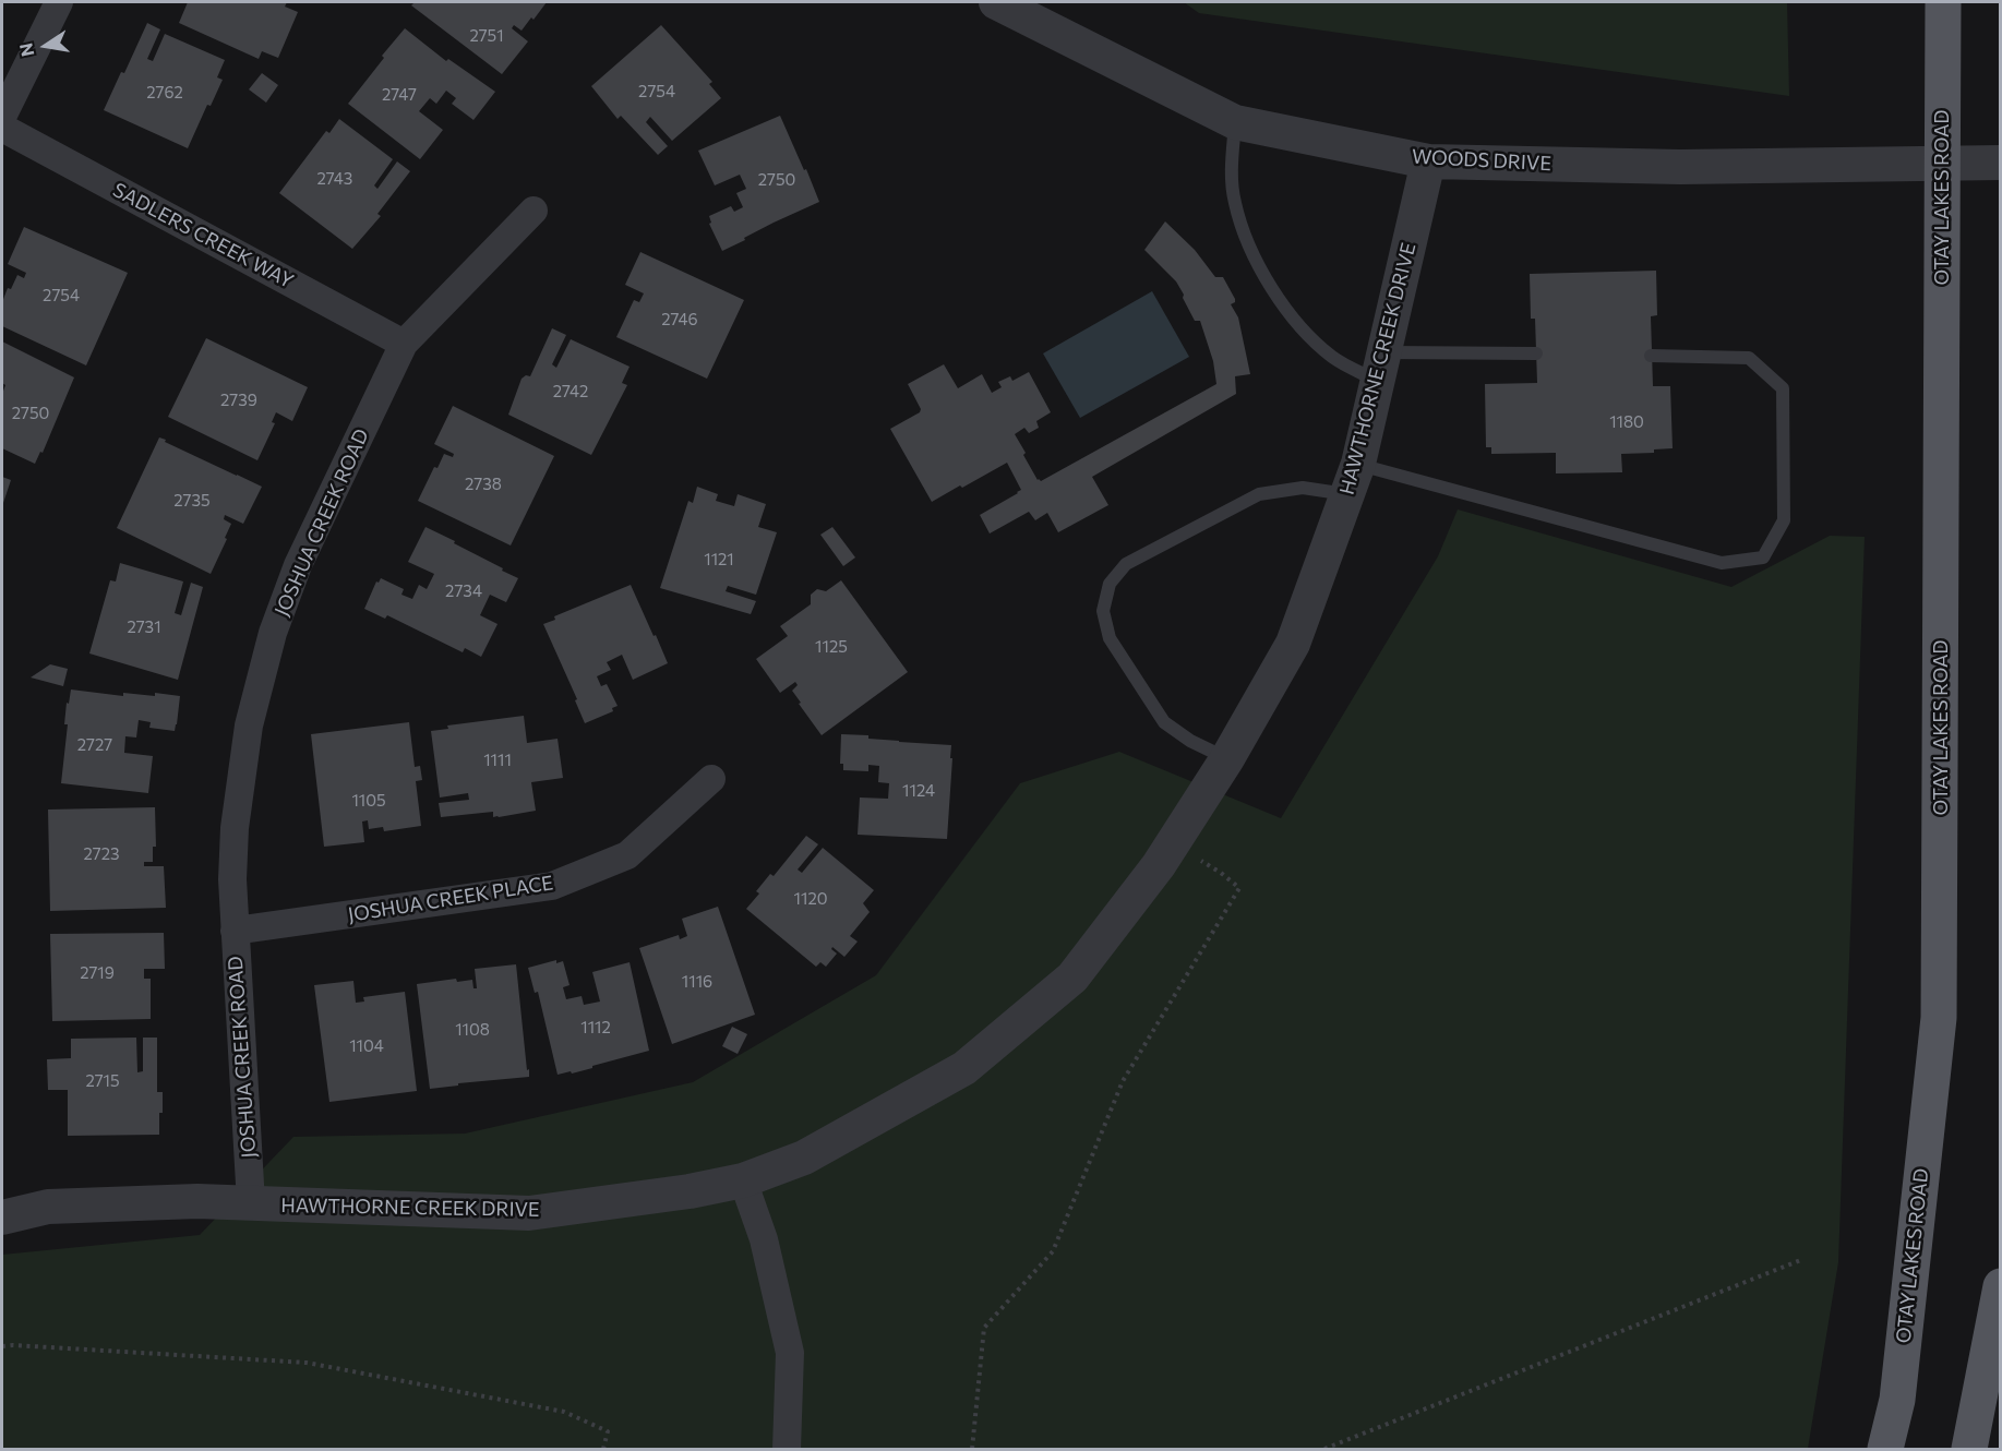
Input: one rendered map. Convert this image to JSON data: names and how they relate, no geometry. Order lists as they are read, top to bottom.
{
  "streets": {
    "main road": ["OTAY LAKES ROAD"],
    "street": [
      "WOODS DRIVE",
      "SADLERS CREEK WAY",
      "HAWTHORNE CREEK DRIVE",
      "JOSHUA CREEK ROAD",
      "JOSHUA CREEK PLACE"
    ]
  },
  "crossings": [
    ["WOODS DRIVE", "OTAY LAKES ROAD"],
    ["WOODS DRIVE", "HAWTHORNE CREEK DRIVE"],
    ["SADLERS CREEK WAY", "JOSHUA CREEK ROAD"],
    ["HAWTHORNE CREEK DRIVE", "JOSHUA CREEK ROAD"],
    ["JOSHUA CREEK ROAD", "JOSHUA CREEK PLACE"]
  ],
  "house_numbers": [
    "2751",
    "2754",
    "2762",
    "2747",
    "2743",
    "2750",
    "2754",
    "2746",
    "2742",
    "2739",
    "2750",
    "1180",
    "2738",
    "2735",
    "1121",
    "2734",
    "2731",
    "1125",
    "2727",
    "1111",
    "1124",
    "1105",
    "2723",
    "1120",
    "2719",
    "1116",
    "1112",
    "1108",
    "1104",
    "2715"
  ],
  "north": "left"
}
